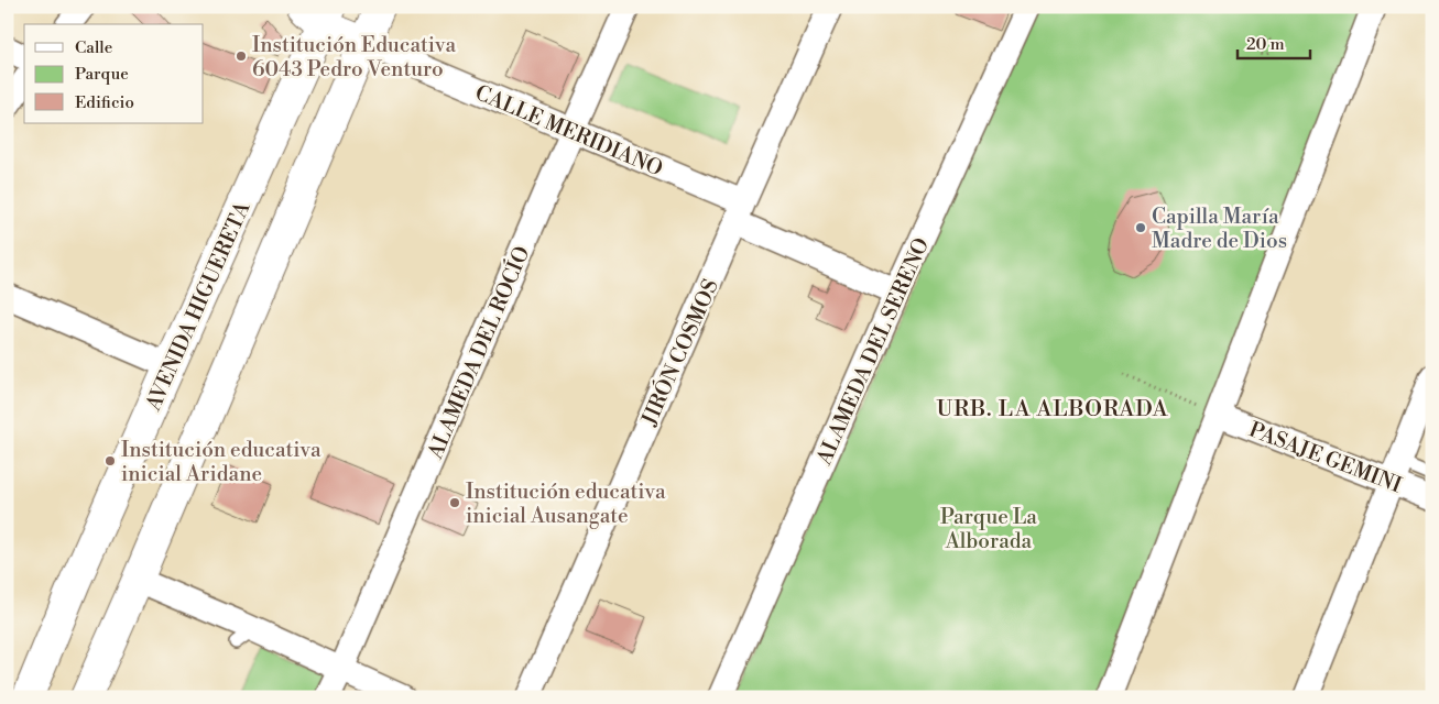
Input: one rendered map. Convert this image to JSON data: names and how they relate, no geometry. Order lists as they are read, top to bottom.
{
  "streets": {
    "main road": ["AVENIDA HIGUERETA"],
    "street": [
      "CALLE MERIDIANO",
      "ALAMEDA DEL SERENO",
      "ALAMEDA DEL ROCÍO",
      "JIRÓN COSMOS",
      "PASAJE GEMINI"
    ]
  },
  "crossings": [
    ["CALLE MERIDIANO", "ALAMEDA DEL ROCÍO"],
    ["CALLE MERIDIANO", "JIRÓN COSMOS"]
  ],
  "districts": ["URB. LA ALBORADA"],
  "parks": ["Parque La Alborada"],
  "places": [
    "Institución Educativa 6043 Pedro Venturo",
    "Capilla María Madre de Dios",
    "Institución educativa inicial Aridane",
    "Institución educativa inicial Ausangate"
  ],
  "legend": ["Calle", "Parque", "Edificio"],
  "scale_bar": "20 m"
}
